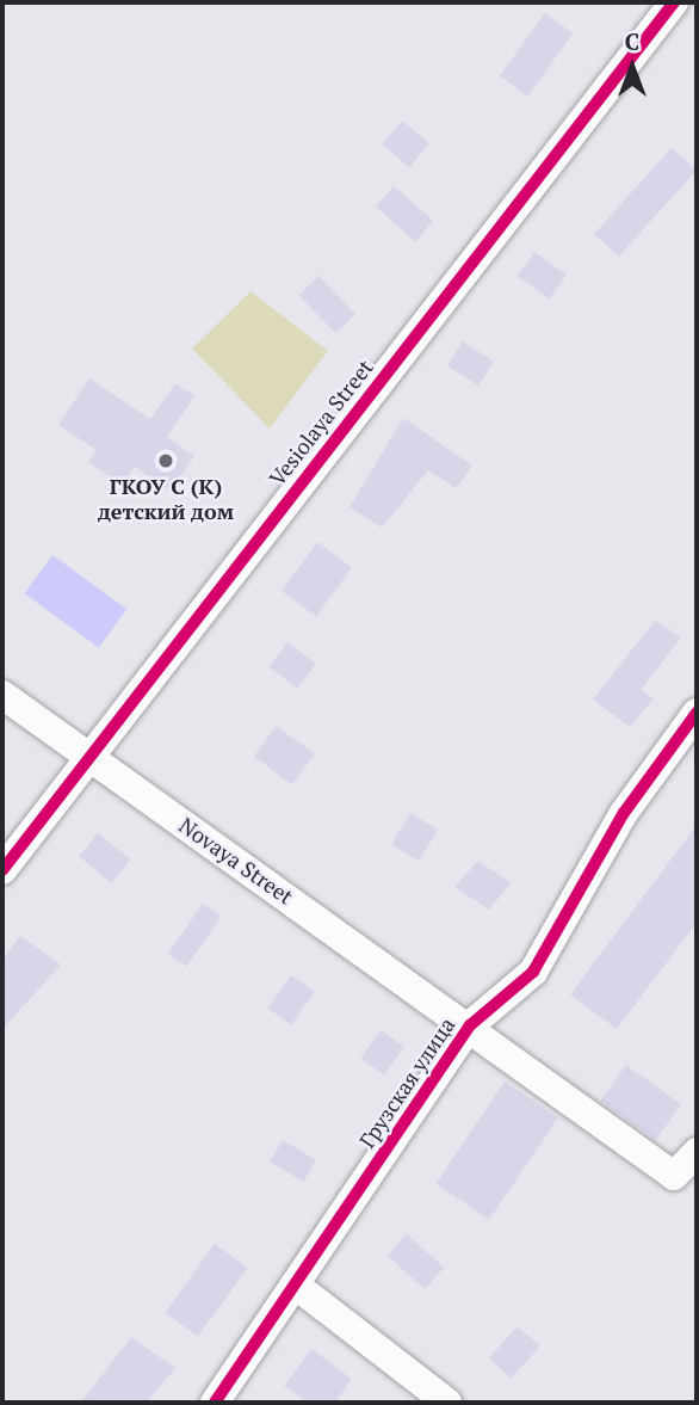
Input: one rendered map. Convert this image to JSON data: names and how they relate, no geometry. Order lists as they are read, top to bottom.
{
  "streets": {
    "street": ["Vesiolaya Street", "Novaya Street", "Грузская улица"]
  },
  "crossings": [
    ["Vesiolaya Street", "Novaya Street"],
    ["Novaya Street", "Грузская улица"]
  ],
  "places": ["ГКОУ С (К) детский дом"],
  "north": "top"
}
